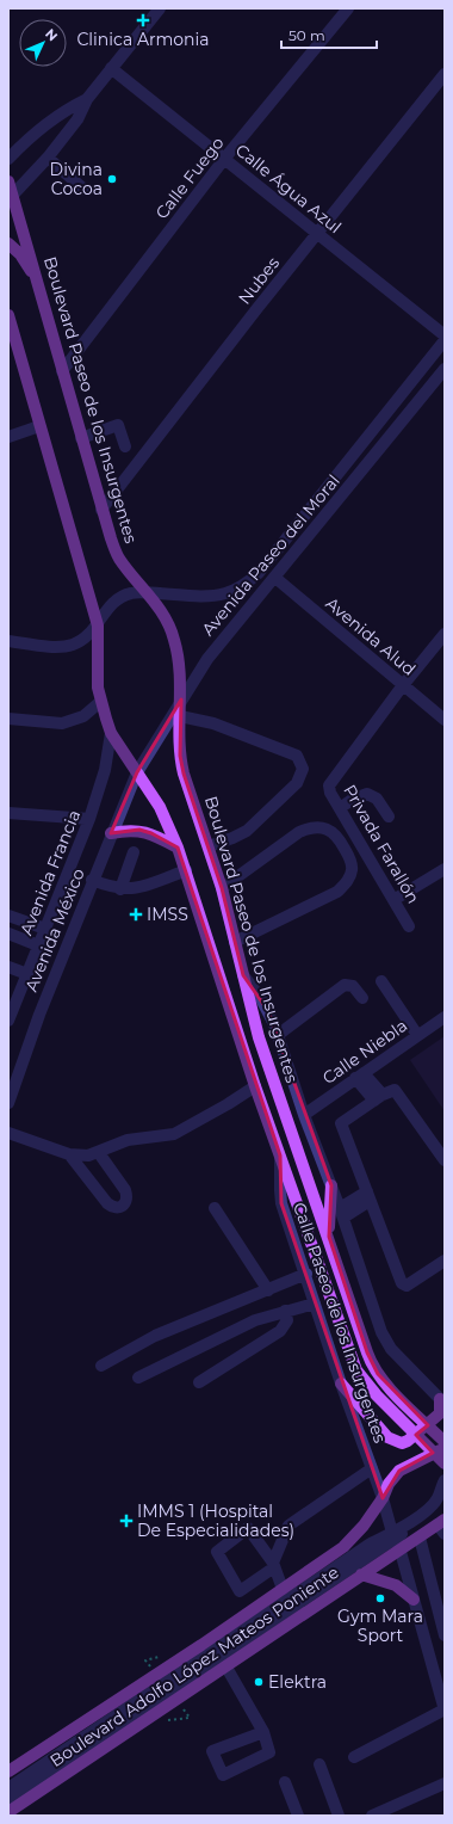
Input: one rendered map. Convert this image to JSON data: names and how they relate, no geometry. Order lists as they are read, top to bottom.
{
  "streets": {
    "main road": ["Boulevard Paseo de los Insurgentes", "Boulevard Adolfo López Mateos Poniente"],
    "street": [
      "Calle Fuego",
      "Calle Água Azul",
      "Nubes",
      "Avenida Paseo del Moral",
      "Avenida Alud",
      "Privada Farallón",
      "Avenida Francia",
      "Avenida México",
      "Calle Niebla",
      "Calle Paseo de los Insurgentes"
    ]
  },
  "crossings": [
    ["Calle Fuego", "Calle Água Azul"],
    ["Calle Fuego", "Boulevard Paseo de los Insurgentes"],
    ["Calle Água Azul", "Nubes"],
    ["Nubes", "Boulevard Paseo de los Insurgentes"],
    ["Boulevard Paseo de los Insurgentes", "Avenida Paseo del Moral"],
    ["Avenida Paseo del Moral", "Avenida Alud"],
    ["Avenida Paseo del Moral", "Avenida México"],
    ["Avenida Alud", "Privada Farallón"],
    ["Calle Paseo de los Insurgentes", "Boulevard Adolfo López Mateos Poniente"]
  ],
  "places": {
    "health": ["Clinica Armonia", "IMSS", "IMMS 1 (Hospital De Especialidades)"],
    "other": ["Divina Cocoa", "Gym Mara Sport", "Elektra"]
  },
  "scale_bar": "50 m",
  "north": "top right"
}
